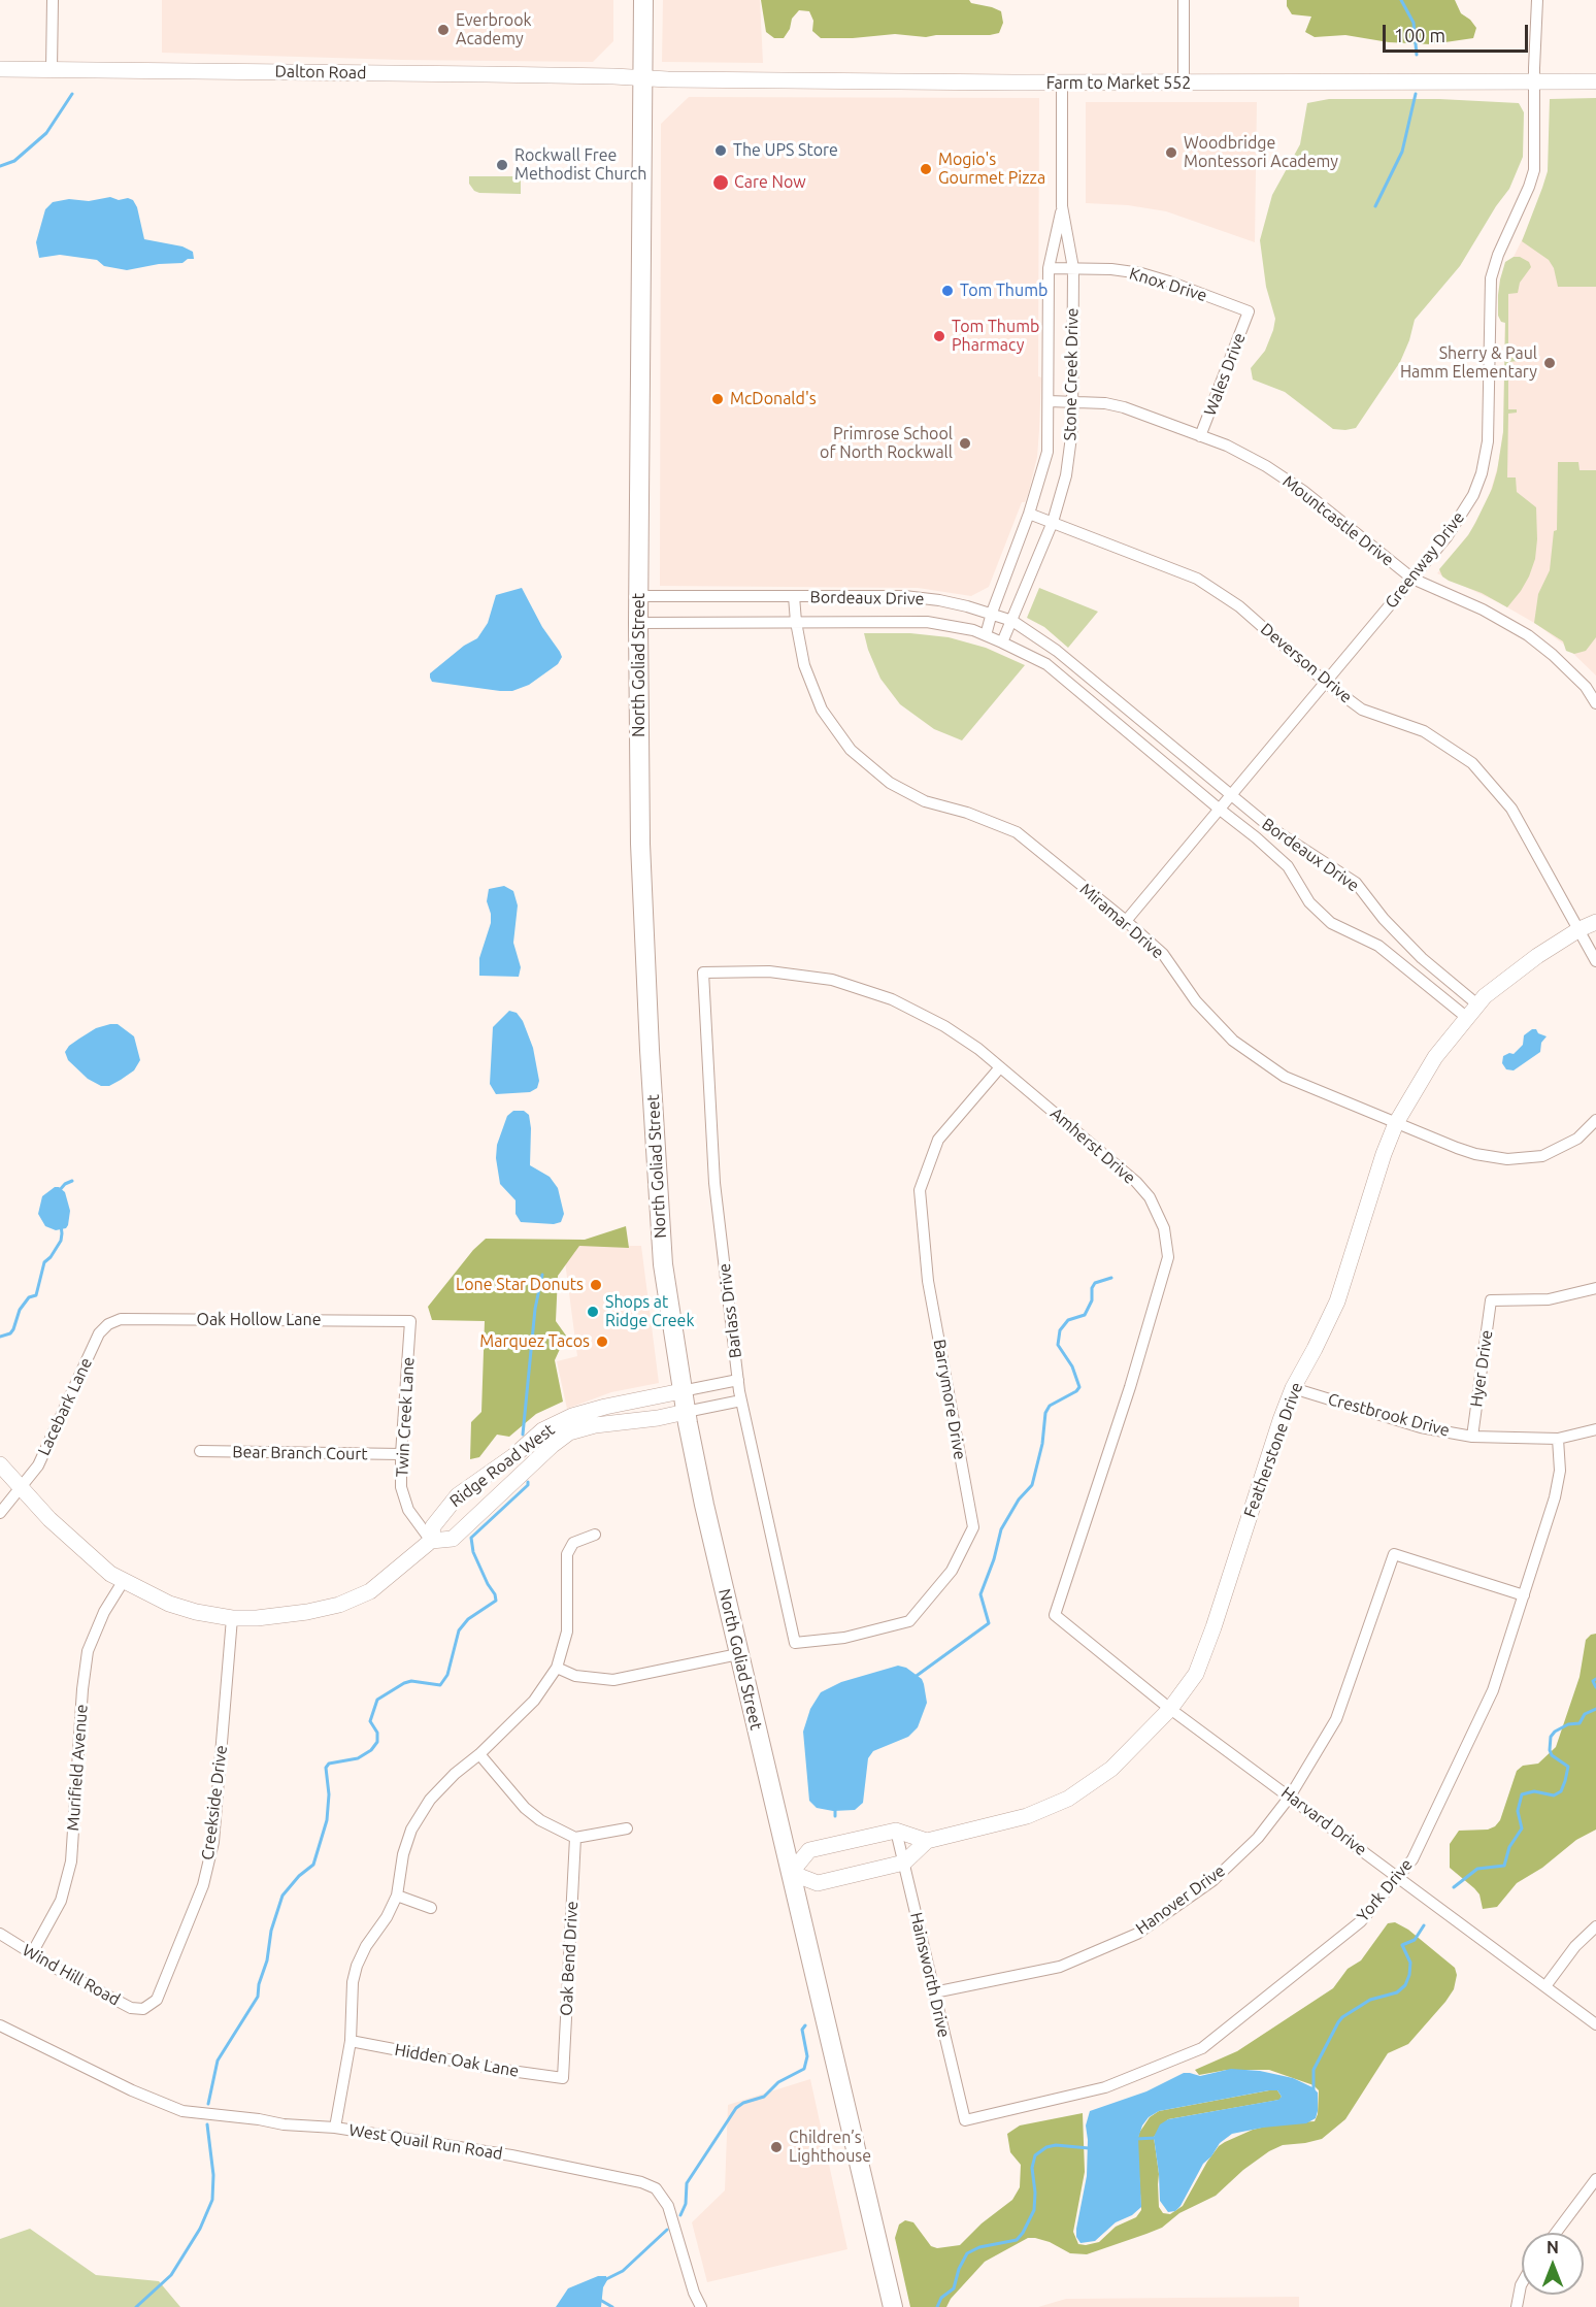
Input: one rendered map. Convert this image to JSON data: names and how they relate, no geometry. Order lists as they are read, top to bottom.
{
  "streets": {
    "main road": ["North Goliad Street"],
    "street": [
      "Dalton Road",
      "Farm to Market 552",
      "Knox Drive",
      "Stone Creek Drive",
      "Wales Drive",
      "Mountcastle Drive",
      "Greenway Drive",
      "Bordeaux Drive",
      "Deverson Drive",
      "Miramar Drive",
      "Amherst Drive",
      "Barlass Drive",
      "Oak Hollow Lane",
      "Hyer Drive",
      "Barrymore Drive",
      "Lacebark Lane",
      "Crestbrook Drive",
      "Twin Creek Lane",
      "Featherstone Drive",
      "Bear Branch Court",
      "Ridge Road West",
      "Murifield Avenue",
      "Creekside Drive",
      "Harvard Drive",
      "York Drive",
      "Hanover Drive",
      "Oak Bend Drive",
      "Wind Hill Road",
      "Hainsworth Drive",
      "Hidden Oak Lane",
      "West Quail Run Road"
    ]
  },
  "crossings": [
    ["Dalton Road", "Farm to Market 552"],
    ["Dalton Road", "North Goliad Street"],
    ["Farm to Market 552", "Stone Creek Drive"],
    ["Farm to Market 552", "Greenway Drive"],
    ["Farm to Market 552", "North Goliad Street"],
    ["Knox Drive", "Stone Creek Drive"],
    ["Knox Drive", "Wales Drive"],
    ["Stone Creek Drive", "Mountcastle Drive"],
    ["Stone Creek Drive", "Bordeaux Drive"],
    ["Stone Creek Drive", "Deverson Drive"],
    ["Wales Drive", "Mountcastle Drive"],
    ["Mountcastle Drive", "Greenway Drive"],
    ["Greenway Drive", "Bordeaux Drive"],
    ["Greenway Drive", "Deverson Drive"],
    ["Greenway Drive", "Miramar Drive"],
    ["Bordeaux Drive", "North Goliad Street"],
    ["Bordeaux Drive", "Miramar Drive"],
    ["Bordeaux Drive", "Featherstone Drive"],
    ["Deverson Drive", "Featherstone Drive"],
    ["North Goliad Street", "Ridge Road West"],
    ["Miramar Drive", "Featherstone Drive"],
    ["Amherst Drive", "Barlass Drive"],
    ["Amherst Drive", "Barrymore Drive"],
    ["Amherst Drive", "Harvard Drive"],
    ["Barlass Drive", "Barrymore Drive"],
    ["Barlass Drive", "Ridge Road West"],
    ["Oak Hollow Lane", "Lacebark Lane"],
    ["Oak Hollow Lane", "Twin Creek Lane"],
    ["Hyer Drive", "Crestbrook Drive"],
    ["Lacebark Lane", "Ridge Road West"],
    ["Crestbrook Drive", "Featherstone Drive"],
    ["Crestbrook Drive", "York Drive"],
    ["Twin Creek Lane", "Bear Branch Court"],
    ["Twin Creek Lane", "Ridge Road West"],
    ["Featherstone Drive", "Harvard Drive"],
    ["Featherstone Drive", "Hainsworth Drive"],
    ["Ridge Road West", "Murifield Avenue"],
    ["Ridge Road West", "Creekside Drive"],
    ["Murifield Avenue", "Wind Hill Road"],
    ["Creekside Drive", "Wind Hill Road"],
    ["Harvard Drive", "York Drive"],
    ["Harvard Drive", "Hanover Drive"],
    ["York Drive", "Hanover Drive"],
    ["York Drive", "Hainsworth Drive"],
    ["Hanover Drive", "Hainsworth Drive"],
    ["Oak Bend Drive", "Hidden Oak Lane"]
  ],
  "places": [
    "Everbrook Academy",
    "The UPS Store",
    "Woodbridge Montessori Academy",
    "Rockwall Free Methodist Church",
    "Mogio's Gourmet Pizza",
    "Care Now",
    "Tom Thumb",
    "Tom Thumb Pharmacy",
    "Sherry & Paul Hamm Elementary",
    "McDonald's",
    "Primrose School of North Rockwall",
    "Lone Star Donuts",
    "Shops at Ridge Creek",
    "Marquez Tacos",
    "Children’s Lighthouse"
  ],
  "scale_bar": "100 m",
  "north": "top"
}
